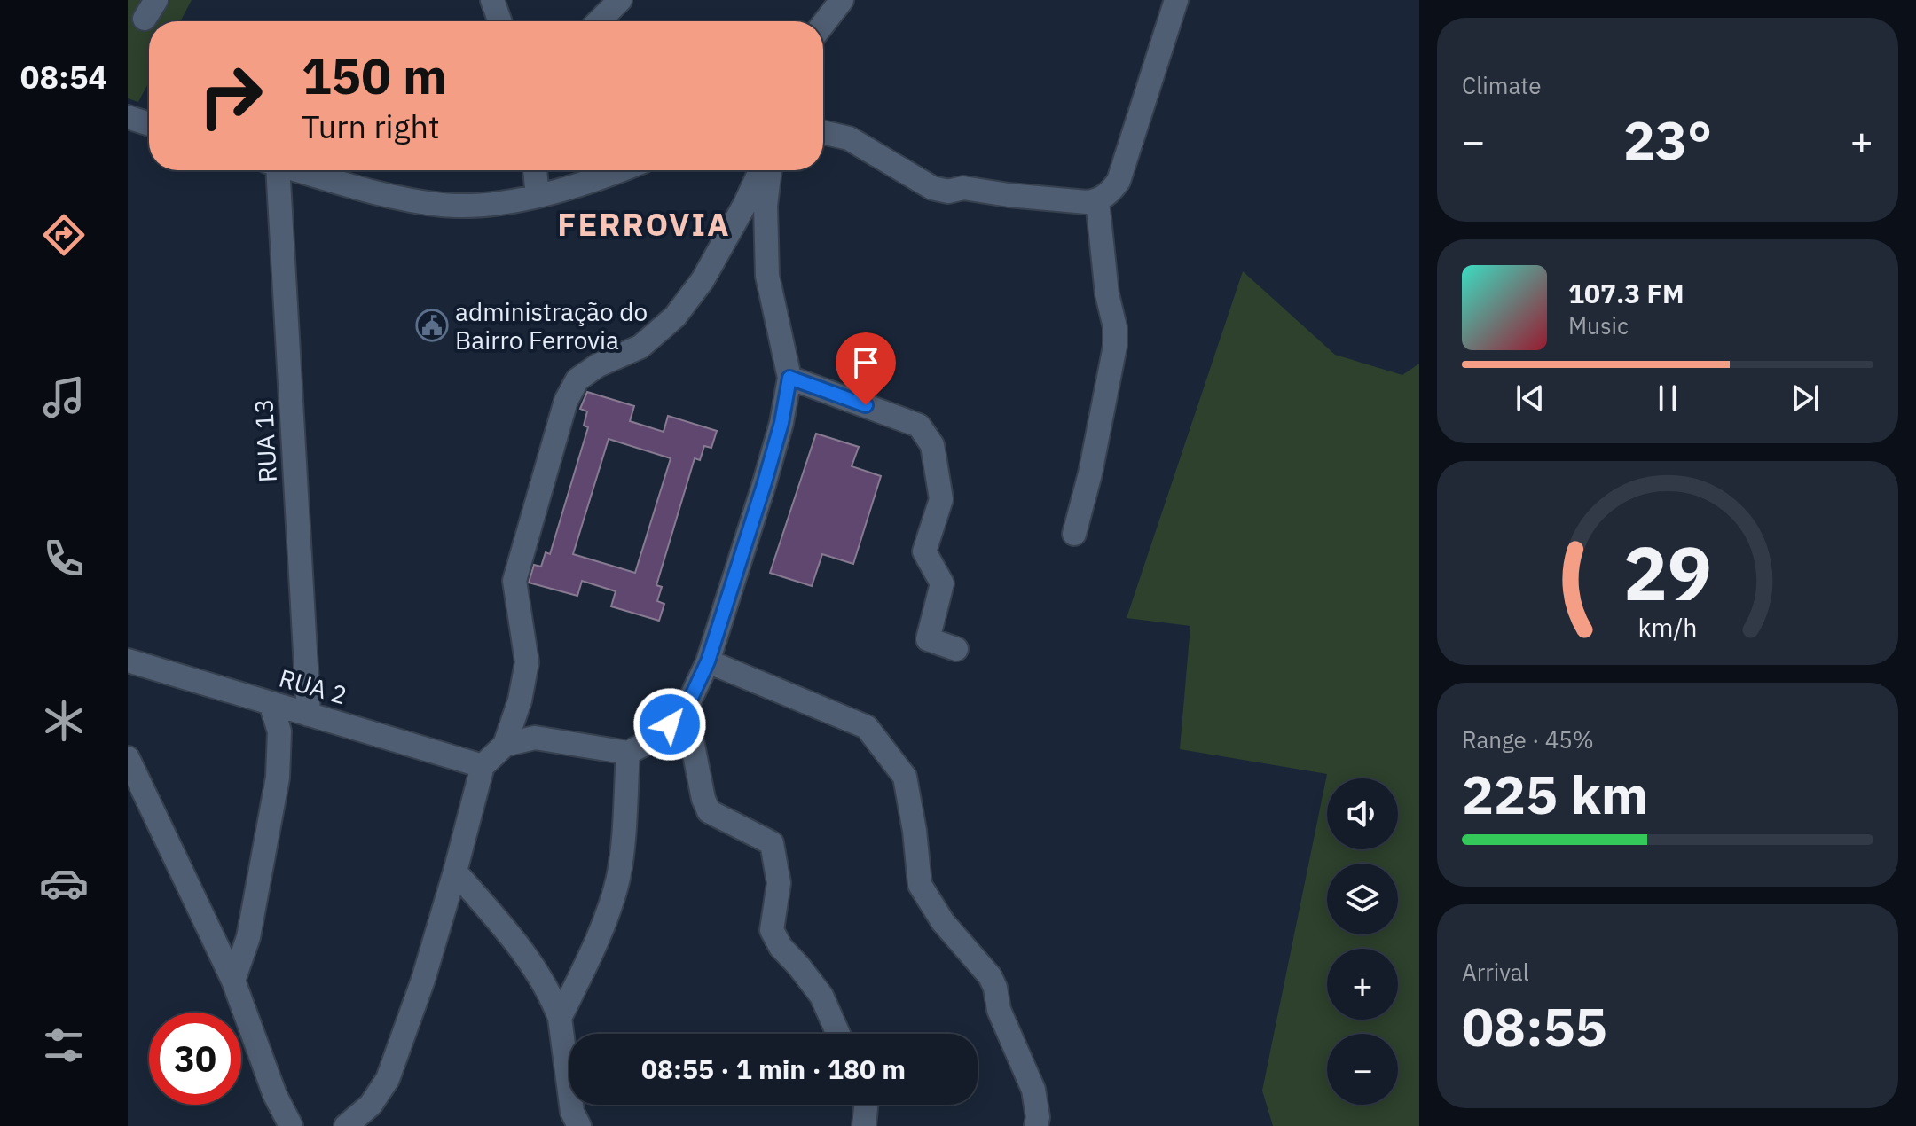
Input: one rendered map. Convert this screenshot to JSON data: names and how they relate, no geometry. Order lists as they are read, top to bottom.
{
  "streets": {
    "street": ["RUA 13", "RUA 2"]
  },
  "crossings": [
    ["RUA 13", "RUA 2"]
  ],
  "districts": ["FERROVIA"],
  "places": {
    "public building": ["administração do Bairro Ferrovia"]
  },
  "page": {
    "tabs": "08:54",
    "tile": [
      "Climate",
      ["Range · 45%", "225 km"],
      ["Arrival", "08:55"]
    ],
    "turn": ["150 m", "Turn right"],
    "heat": ["−", "23°", "+"],
    "song": ["107.3 FM", "Music"],
    "map_buttons": ["+", "−"],
    "limit": "30",
    "trip": "08:55 · 1 min · 180 m",
    "gauge": ["29", "km/h"]
  }
}
